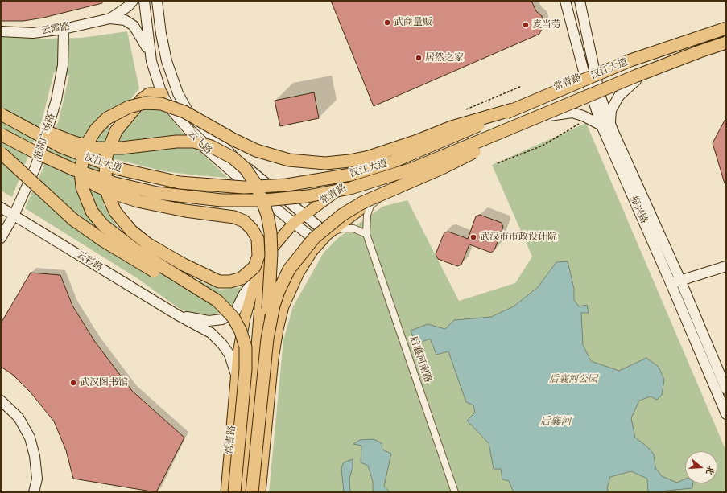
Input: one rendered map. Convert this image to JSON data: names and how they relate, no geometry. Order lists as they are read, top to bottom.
{
  "streets": {
    "highway": ["汉江大道"],
    "main road": ["常青路"],
    "street": [
      "云霞路",
      "范湖广场路",
      "云飞路",
      "振兴路",
      "云彩路",
      "后襄河南路"
    ]
  },
  "crossings": [
    ["云霞路", "范湖广场路"],
    ["常青路", "云飞路"],
    ["常青路", "振兴路"],
    ["常青路", "云彩路"],
    ["范湖广场路", "云彩路"]
  ],
  "water": ["后襄河"],
  "parks": ["后襄河公园"],
  "places": [
    "武商量贩",
    "麦当劳",
    "居然之家",
    "武汉市市政设计院",
    "武汉图书馆"
  ],
  "north": "right"
}
